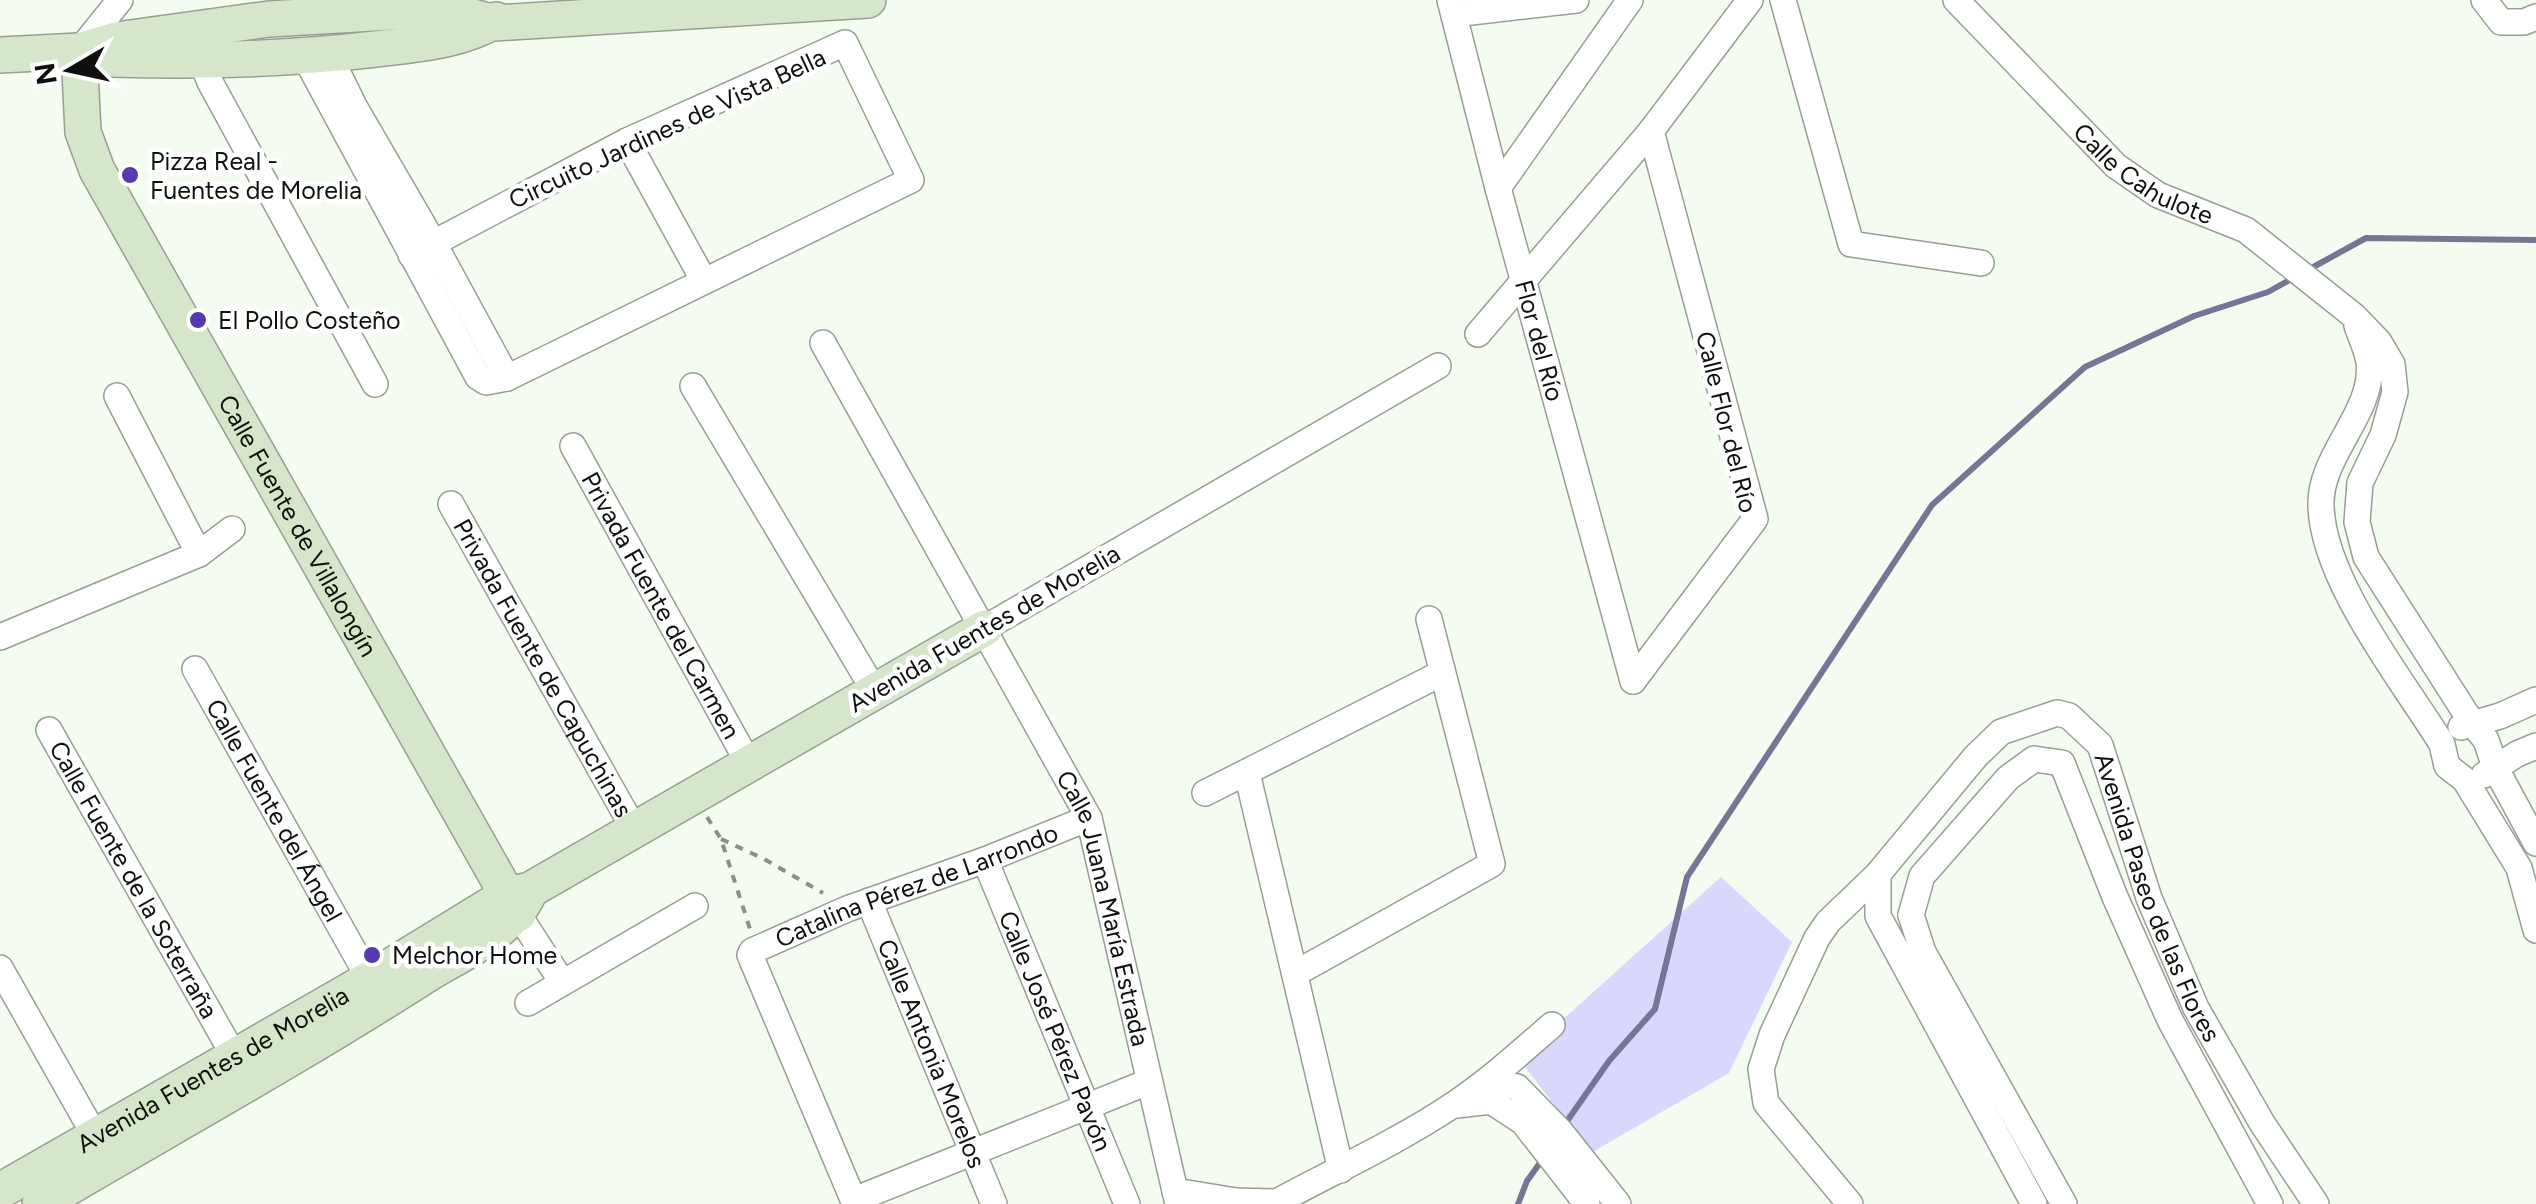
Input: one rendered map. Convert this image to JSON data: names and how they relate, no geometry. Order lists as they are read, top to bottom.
{
  "streets": {
    "street": [
      "Circuito Jardines de Vista Bella",
      "Calle Cahulote",
      "Flor del Río",
      "Calle Flor del Río",
      "Calle Fuente de Villalongín",
      "Privada Fuente del Carmen",
      "Avenida Fuentes de Morelia",
      "Privada Fuente de Capuchinas",
      "Calle Fuente del Ángel",
      "Calle Fuente de la Soterraña",
      "Catalina Pérez de Larrondo",
      "Avenida Paseo de las Flores",
      "Calle Juana María Estrada",
      "Calle José Pérez Pavón",
      "Calle Antonia Morelos"
    ]
  },
  "crossings": [
    ["Flor del Río", "Calle Flor del Río"],
    ["Calle Fuente de Villalongín", "Avenida Fuentes de Morelia"],
    ["Privada Fuente del Carmen", "Avenida Fuentes de Morelia"],
    ["Avenida Fuentes de Morelia", "Privada Fuente de Capuchinas"],
    ["Avenida Fuentes de Morelia", "Calle Fuente del Ángel"],
    ["Avenida Fuentes de Morelia", "Calle Fuente de la Soterraña"],
    ["Avenida Fuentes de Morelia", "Calle Juana María Estrada"],
    ["Catalina Pérez de Larrondo", "Calle Juana María Estrada"],
    ["Catalina Pérez de Larrondo", "Calle José Pérez Pavón"],
    ["Catalina Pérez de Larrondo", "Calle Antonia Morelos"]
  ],
  "places": ["Pizza Real - Fuentes de Morelia", "El Pollo Costeño", "Melchor Home"],
  "north": "left"
}
